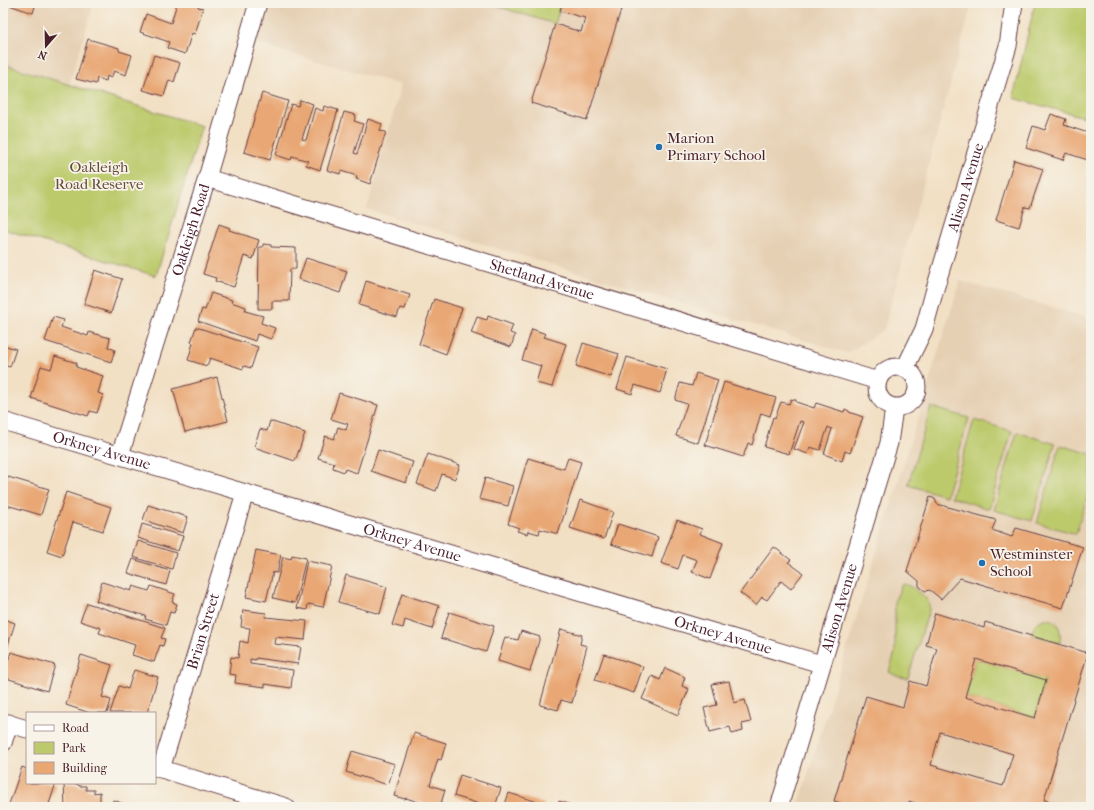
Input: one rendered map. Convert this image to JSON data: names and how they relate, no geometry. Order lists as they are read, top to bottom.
{
  "streets": {
    "street": [
      "Alison Avenue",
      "Oakleigh Road",
      "Shetland Avenue",
      "Orkney Avenue",
      "Brian Street"
    ]
  },
  "crossings": [
    ["Alison Avenue", "Shetland Avenue"],
    ["Alison Avenue", "Orkney Avenue"],
    ["Oakleigh Road", "Shetland Avenue"],
    ["Oakleigh Road", "Orkney Avenue"],
    ["Orkney Avenue", "Brian Street"]
  ],
  "parks": ["Oakleigh Road Reserve"],
  "places": ["Marion Primary School", "Westminster School"],
  "legend": ["Road", "Park", "Building"],
  "north": "bottom"
}
